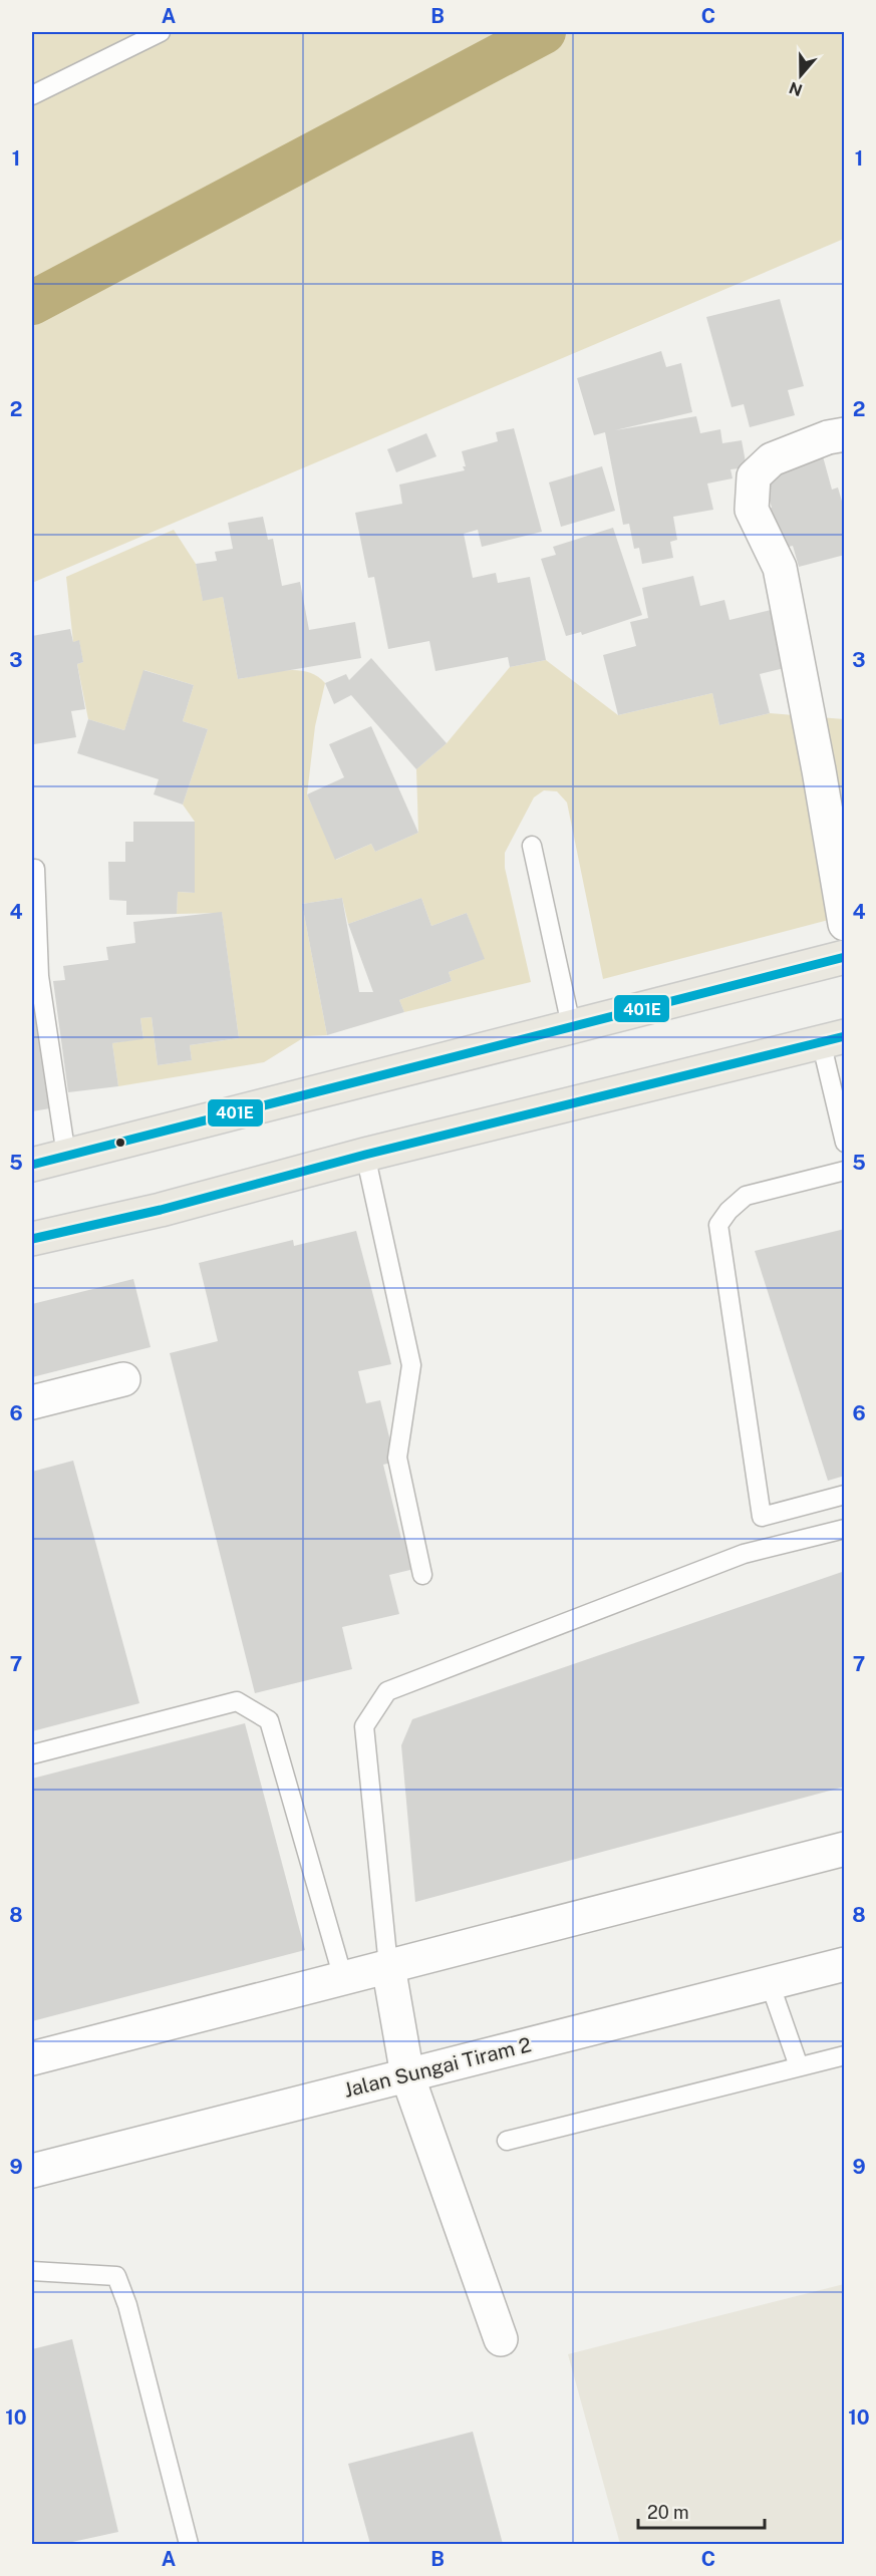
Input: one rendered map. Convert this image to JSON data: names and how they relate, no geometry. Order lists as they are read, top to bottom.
{
  "streets": {
    "street": ["Jalan Sungai Tiram 2"]
  },
  "lines": ["transit line 401E"],
  "scale_bar": "20 m",
  "north": "bottom",
  "grid": {
    "columns": ["A", "B", "C"],
    "rows": [
      "1",
      "2",
      "3",
      "4",
      "5",
      "6",
      "7",
      "8",
      "9",
      "10"
    ]
  }
}
